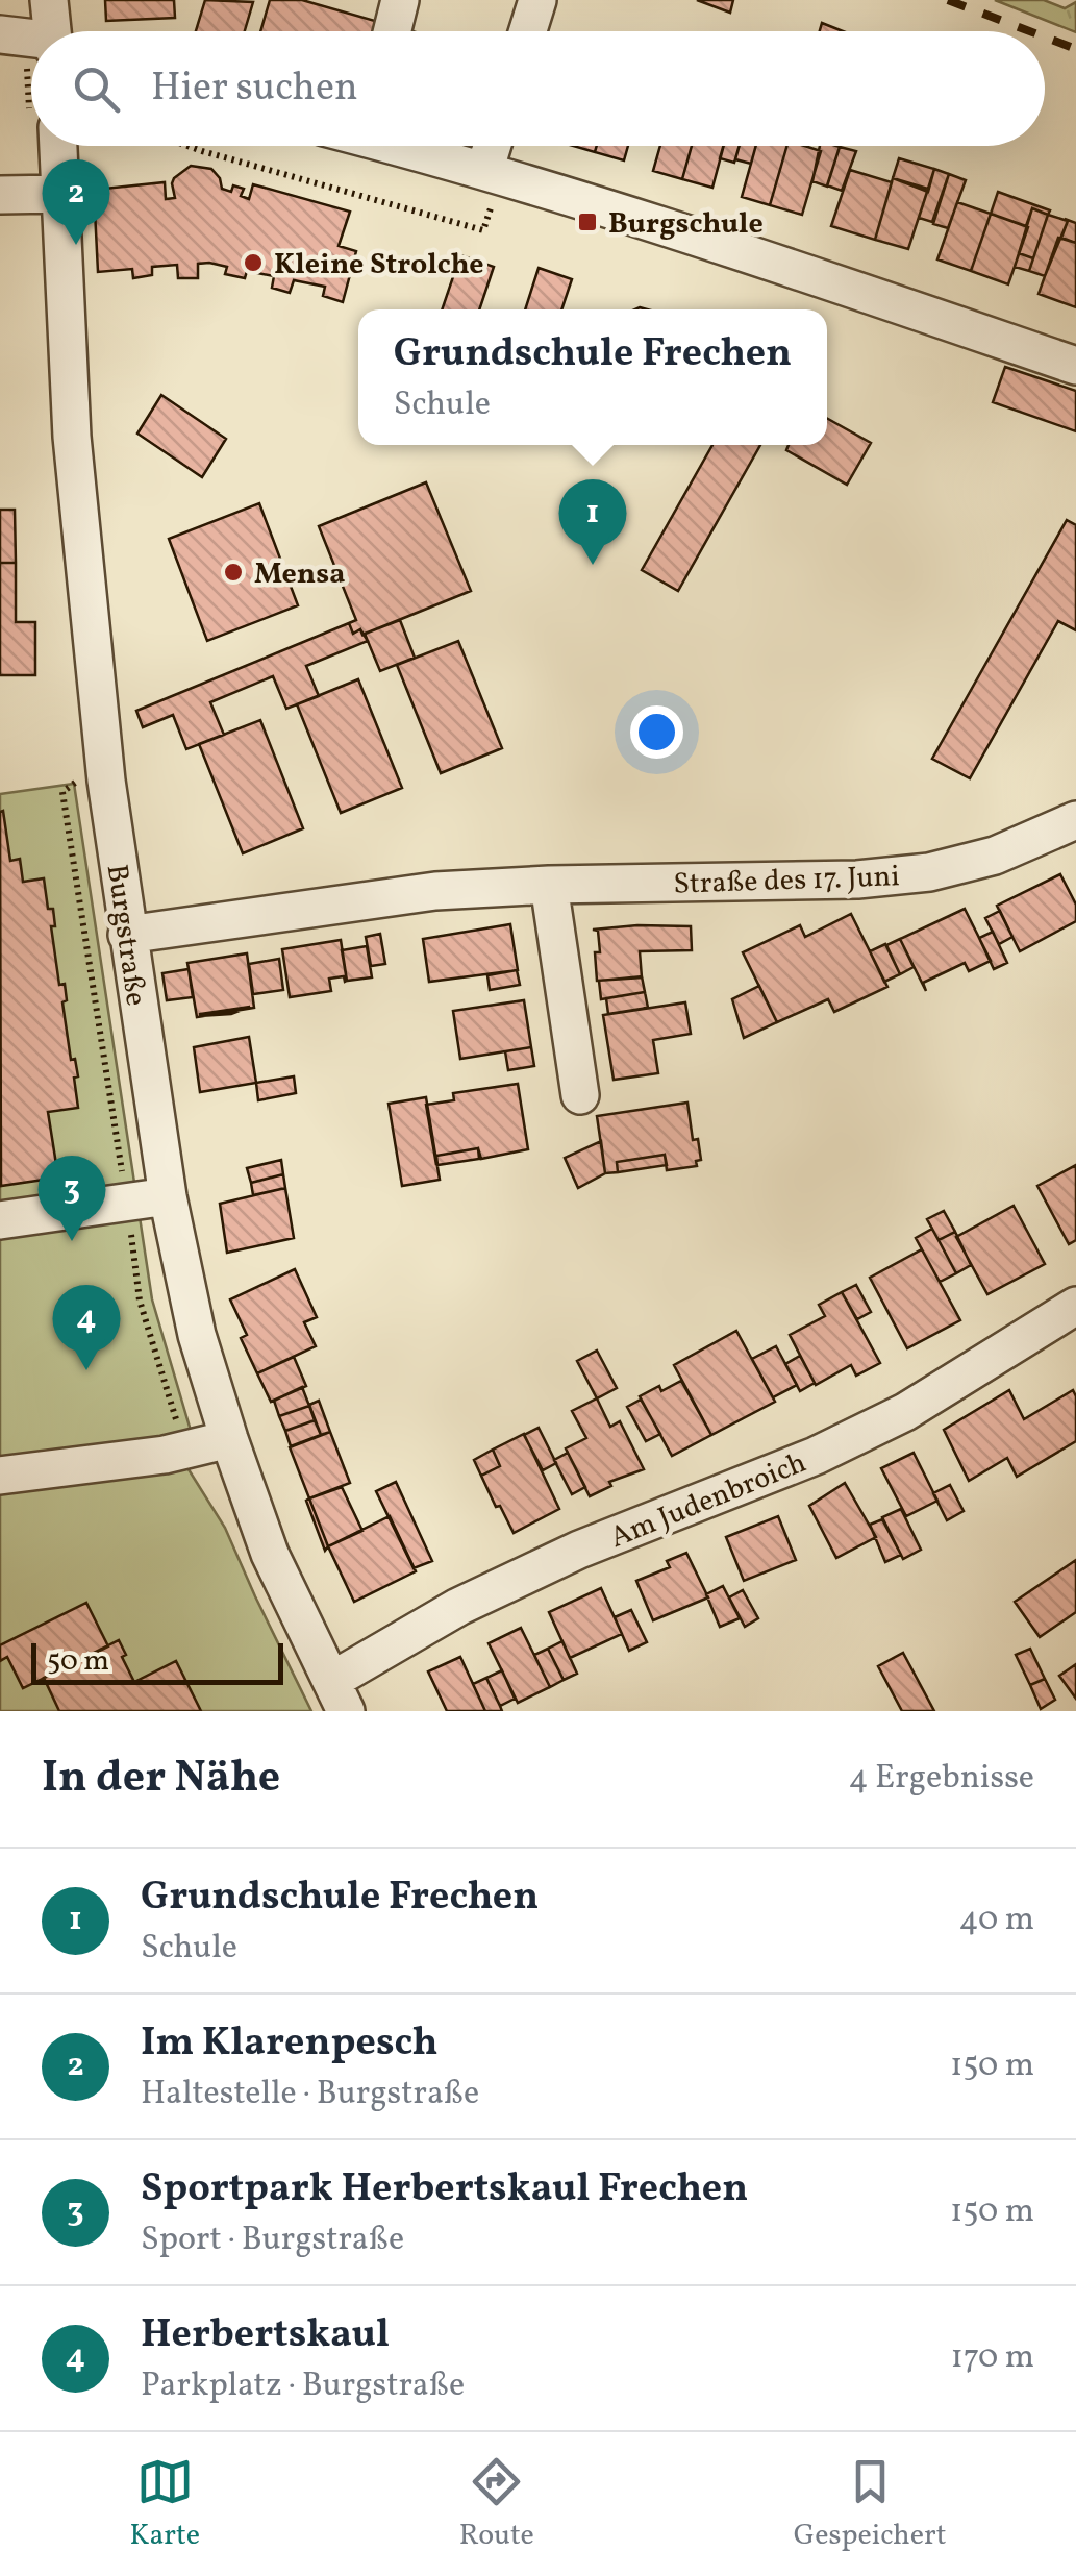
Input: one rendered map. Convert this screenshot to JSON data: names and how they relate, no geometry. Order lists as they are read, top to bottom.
{
  "streets": {
    "street": ["Straße des 17. Juni", "Burgstraße", "Am Judenbroich"]
  },
  "crossings": [
    ["Straße des 17. Juni", "Burgstraße"],
    ["Burgstraße", "Am Judenbroich"]
  ],
  "places": {
    "transit": ["Burgschule"],
    "other": ["Kleine Strolche", "Mensa"]
  },
  "scale_bar": "50 m",
  "page": {
    "search": "Hier suchen",
    "pins": [
      "2",
      "1",
      "3",
      "4"
    ],
    "popup": ["Grundschule Frechen", "Schule"],
    "scale": "50 m",
    "heading": ["In der Nähe", "4 Ergebnisse"],
    "list": [
      {
        "mark": "1",
        "name": "Grundschule Frechen",
        "note": "Schule",
        "value": "40 m"
      },
      {
        "mark": "2",
        "name": "Im Klarenpesch",
        "note": "Haltestelle · Burgstraße",
        "value": "150 m"
      },
      {
        "mark": "3",
        "name": "Sportpark Herbertskaul Frechen",
        "note": "Sport · Burgstraße",
        "value": "150 m"
      },
      {
        "mark": "4",
        "name": "Herbertskaul",
        "note": "Parkplatz · Burgstraße",
        "value": "170 m"
      }
    ],
    "nav": ["Karte", "Route", "Gespeichert"]
  }
}
